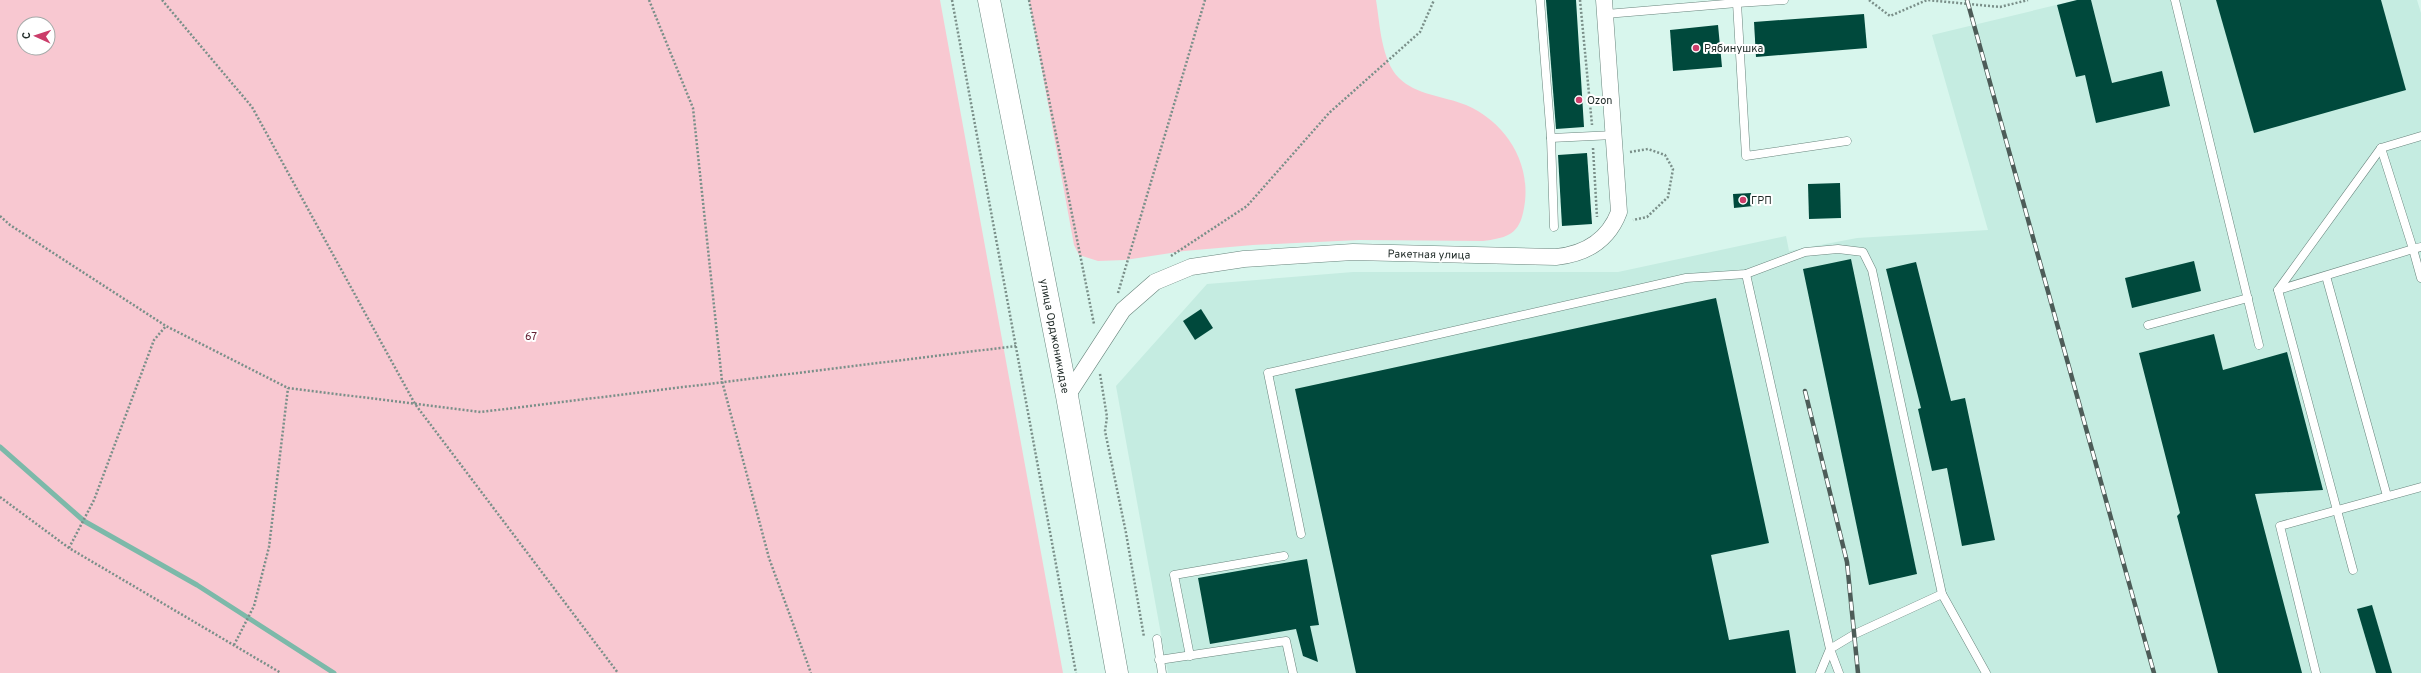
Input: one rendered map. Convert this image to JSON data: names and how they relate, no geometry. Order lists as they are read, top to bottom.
{
  "streets": {
    "main road": ["улица Орджоникидзе"],
    "street": ["Ракетная улица"]
  },
  "crossings": [
    ["Ракетная улица", "улица Орджоникидзе"]
  ],
  "parks": ["67"],
  "places": ["Рябинушка", "Ozon", "ГРП"],
  "north": "left"
}
